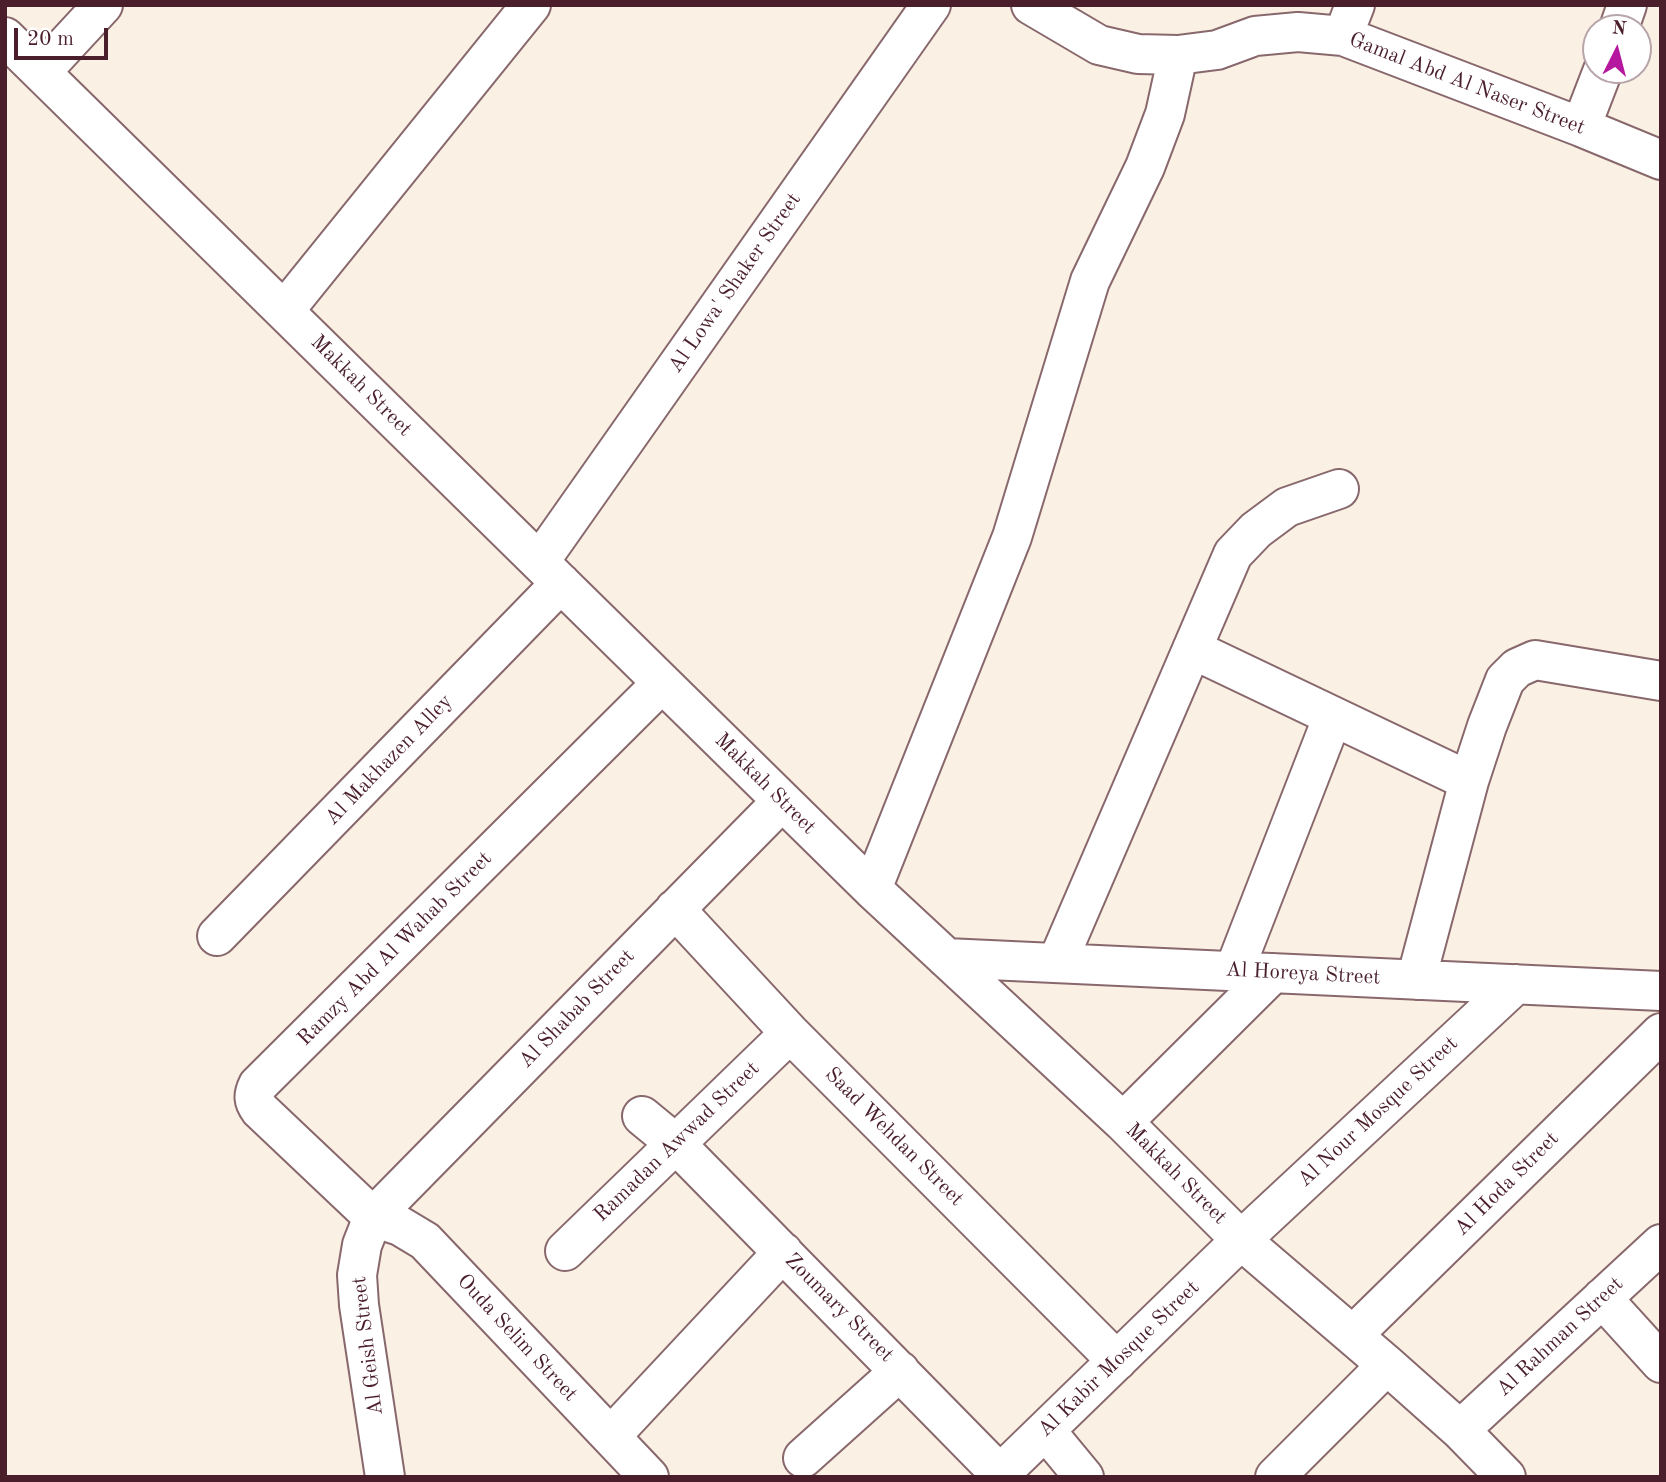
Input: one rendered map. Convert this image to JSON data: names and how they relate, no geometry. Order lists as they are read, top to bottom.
{
  "streets": {
    "street": [
      "Gamal Abd Al Naser Street",
      "Al Lowa' Shaker Street",
      "Makkah Street",
      "Al Makhazen Alley",
      "Ramzy Abd Al Wahab Street",
      "Al Horeya Street",
      "Al Shabab Street",
      "Al Nour Mosque Street",
      "Saad Wehdan Street",
      "Ramadan Awwad Street",
      "Al Hoda Street",
      "Zoumary Street",
      "Al Rahman Street",
      "Ouda Selim Street",
      "Al Geish Street",
      "Al Kabir Mosque Street"
    ]
  },
  "crossings": [
    ["Al Lowa' Shaker Street", "Makkah Street"],
    ["Al Lowa' Shaker Street", "Al Makhazen Alley"],
    ["Makkah Street", "Al Makhazen Alley"],
    ["Makkah Street", "Ramzy Abd Al Wahab Street"],
    ["Makkah Street", "Al Horeya Street"],
    ["Makkah Street", "Al Shabab Street"],
    ["Makkah Street", "Al Nour Mosque Street"],
    ["Makkah Street", "Al Hoda Street"],
    ["Makkah Street", "Al Rahman Street"],
    ["Makkah Street", "Al Kabir Mosque Street"],
    ["Ramzy Abd Al Wahab Street", "Al Shabab Street"],
    ["Ramzy Abd Al Wahab Street", "Ouda Selim Street"],
    ["Ramzy Abd Al Wahab Street", "Al Geish Street"],
    ["Al Horeya Street", "Al Nour Mosque Street"],
    ["Al Shabab Street", "Saad Wehdan Street"],
    ["Al Shabab Street", "Ouda Selim Street"],
    ["Al Shabab Street", "Al Geish Street"],
    ["Al Nour Mosque Street", "Al Kabir Mosque Street"],
    ["Saad Wehdan Street", "Ramadan Awwad Street"],
    ["Saad Wehdan Street", "Al Kabir Mosque Street"],
    ["Ramadan Awwad Street", "Zoumary Street"],
    ["Zoumary Street", "Al Kabir Mosque Street"],
    ["Ouda Selim Street", "Al Geish Street"]
  ],
  "scale_bar": "20 m",
  "north": "top"
}
